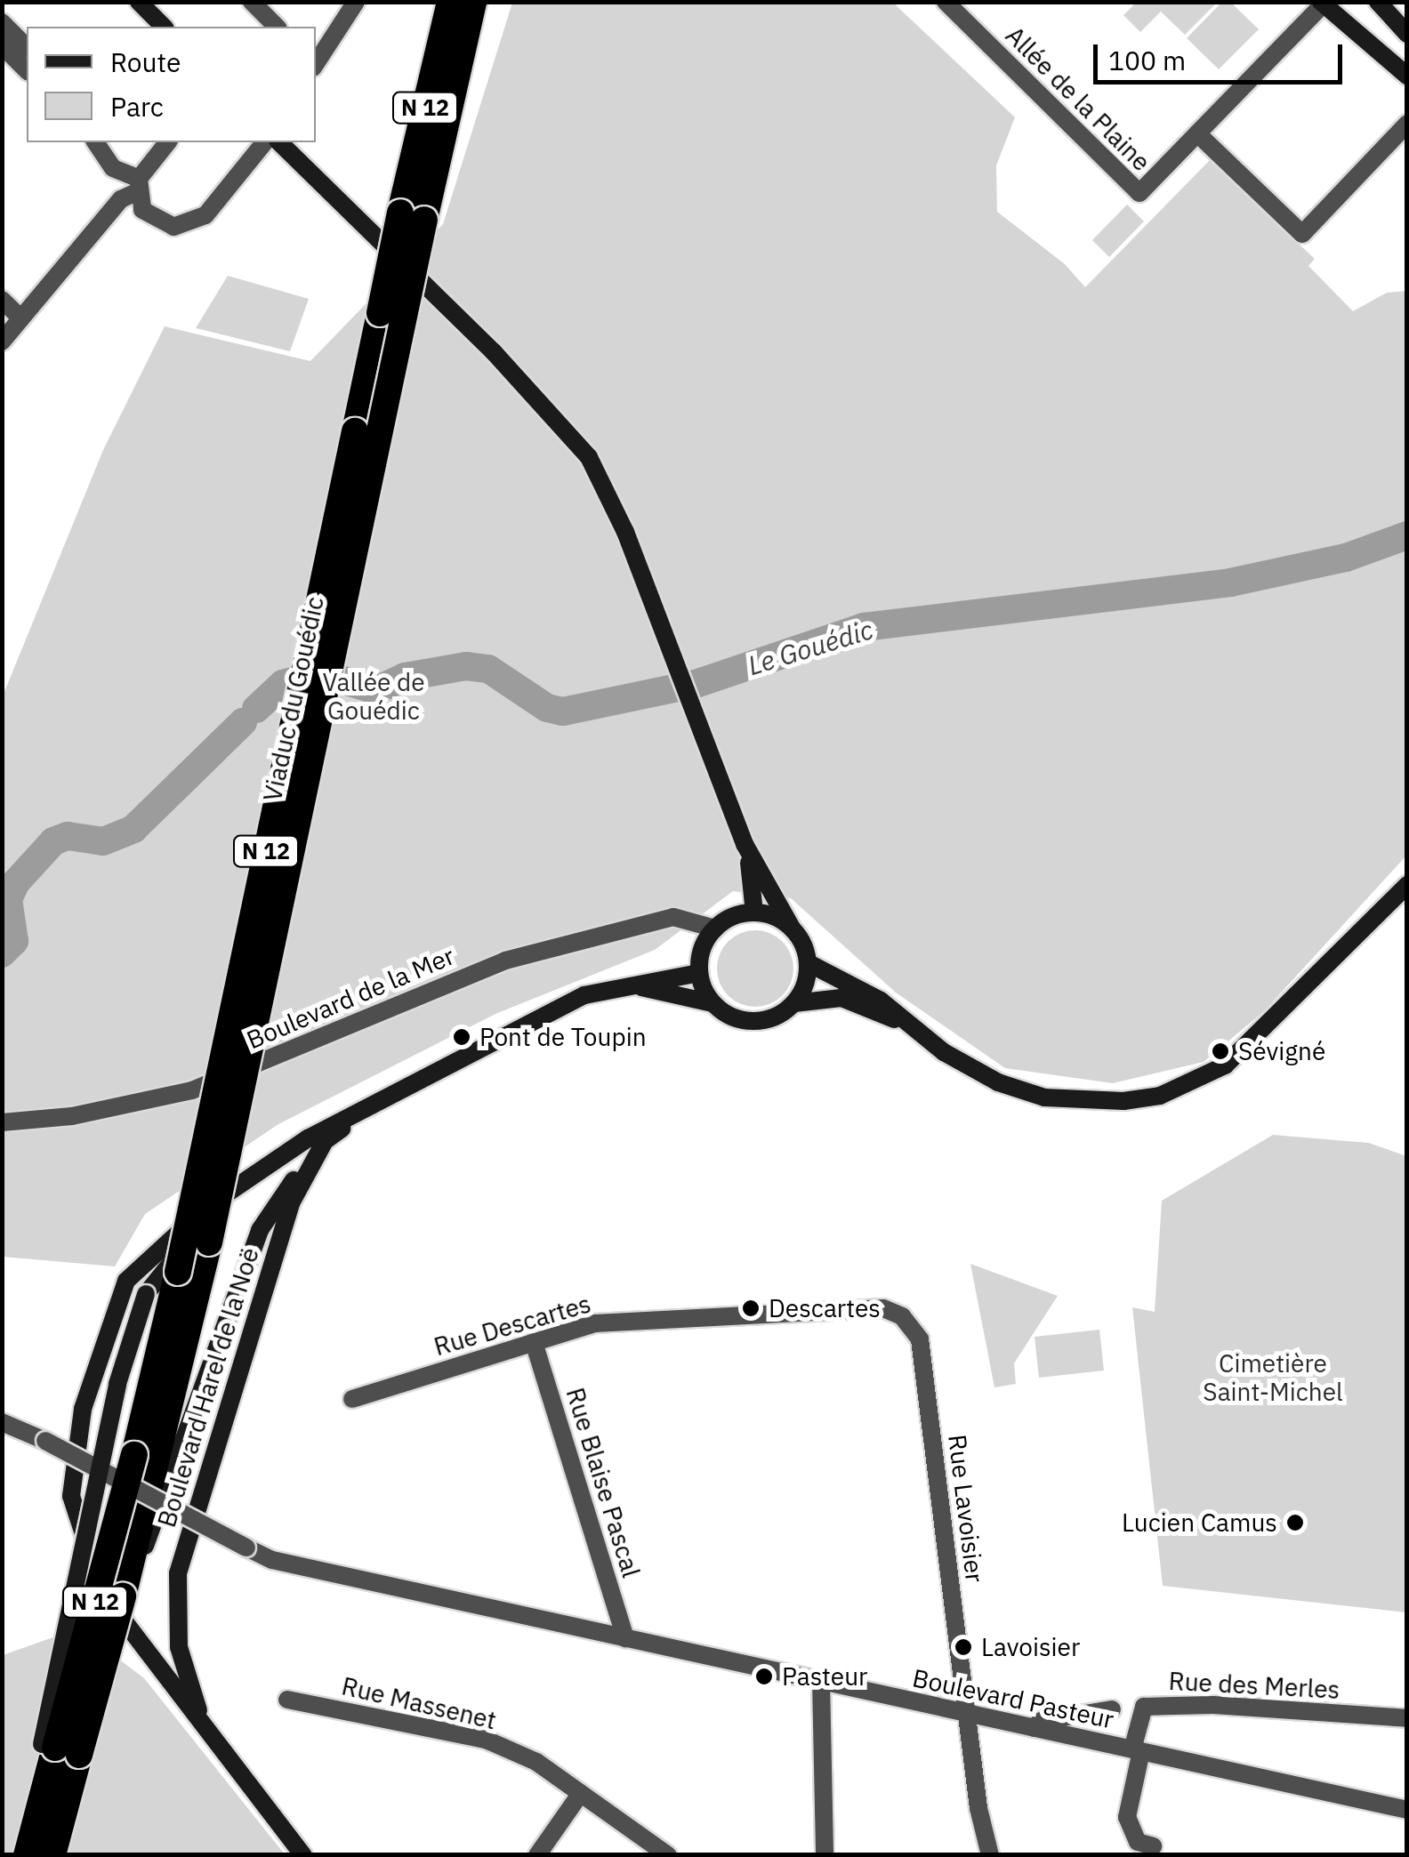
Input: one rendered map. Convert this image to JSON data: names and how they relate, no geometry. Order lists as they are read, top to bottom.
{
  "streets": {
    "highway": ["N 12", "Viaduc du Gouédic"],
    "main road": ["Boulevard Harel de la Noë"],
    "street": [
      "Allée de la Plaine",
      "Boulevard de la Mer",
      "Rue Descartes",
      "Rue Blaise Pascal",
      "Rue Lavoisier",
      "Rue des Merles",
      "Boulevard Pasteur",
      "Rue Massenet"
    ]
  },
  "crossings": [
    ["N 12", "Viaduc du Gouédic"],
    ["Rue Descartes", "Rue Blaise Pascal"],
    ["Rue Descartes", "Rue Lavoisier"],
    ["Rue Blaise Pascal", "Boulevard Pasteur"],
    ["Rue Lavoisier", "Boulevard Pasteur"],
    ["Rue des Merles", "Boulevard Pasteur"]
  ],
  "water": ["Le Gouédic"],
  "parks": ["Vallée de Gouédic", "Cimetière Saint-Michel"],
  "places": [
    "Pont de Toupin",
    "Sévigné",
    "Descartes",
    "Lucien Camus",
    "Lavoisier",
    "Pasteur"
  ],
  "legend": ["Route", "Parc"],
  "scale_bar": "100 m"
}
